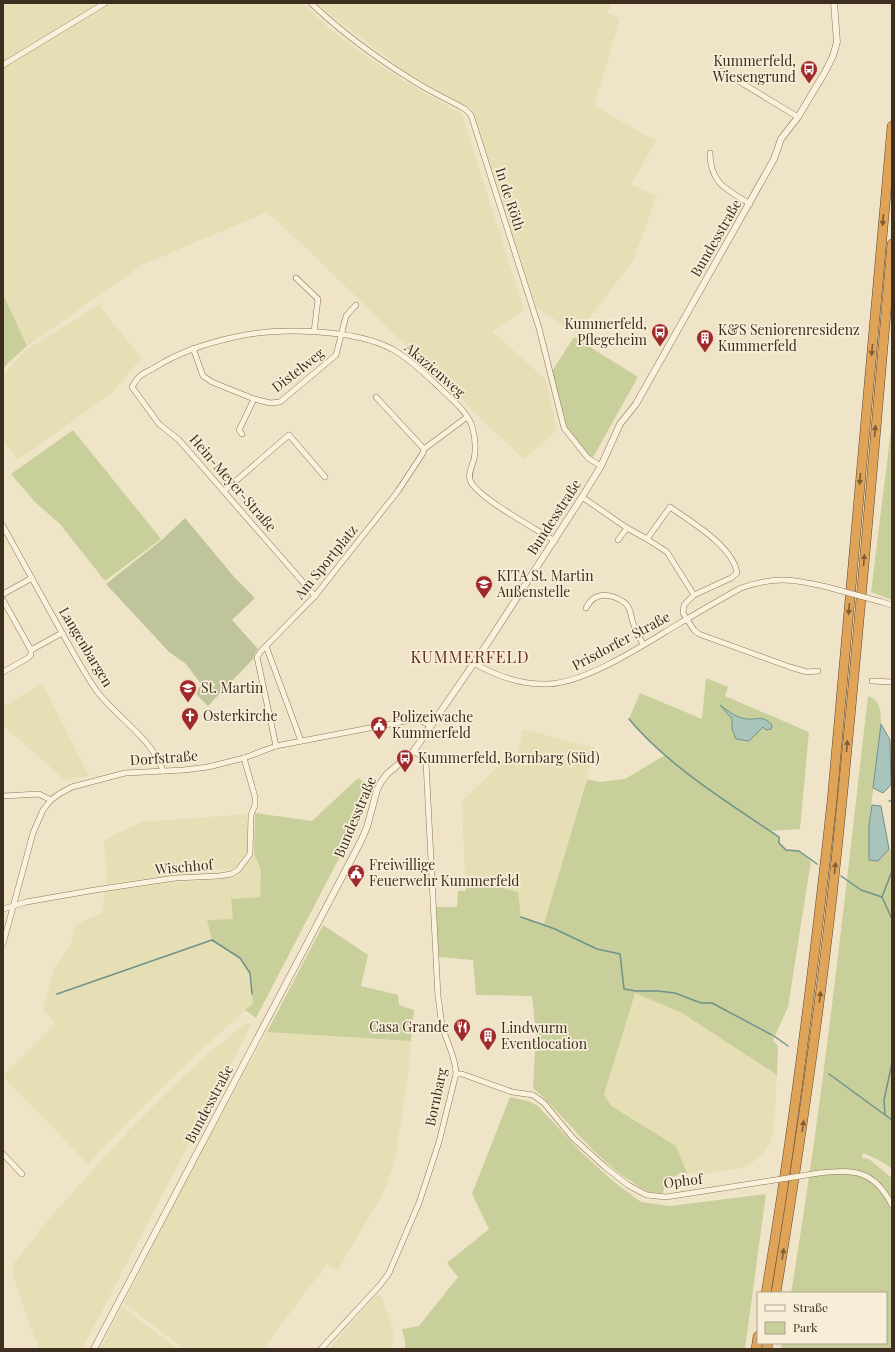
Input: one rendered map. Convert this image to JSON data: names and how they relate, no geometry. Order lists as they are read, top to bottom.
{
  "streets": {
    "street": [
      "In de Röth",
      "Bundesstraße",
      "Distelweg",
      "Akazienweg",
      "Hein-Meyer-Straße",
      "Am Sportplatz",
      "Prisdorfer Straße",
      "Langenbargen",
      "Dorfstraße",
      "Wischhof",
      "Bornbarg",
      "Ophof"
    ]
  },
  "crossings": [
    ["In de Röth", "Bundesstraße"],
    ["Bundesstraße", "Prisdorfer Straße"],
    ["Bundesstraße", "Dorfstraße"],
    ["Bundesstraße", "Bornbarg"],
    ["Distelweg", "Akazienweg"],
    ["Akazienweg", "Hein-Meyer-Straße"],
    ["Akazienweg", "Am Sportplatz"],
    ["Hein-Meyer-Straße", "Am Sportplatz"],
    ["Am Sportplatz", "Dorfstraße"],
    ["Langenbargen", "Dorfstraße"],
    ["Dorfstraße", "Wischhof"],
    ["Bornbarg", "Ophof"]
  ],
  "districts": ["KUMMERFELD"],
  "places": {
    "bus stop": ["Kummerfeld, Wiesengrund", "Kummerfeld, Pflegeheim", "Kummerfeld, Bornbarg (Süd)"],
    "building": ["K&S Seniorenresidenz Kummerfeld", "Lindwurm Eventlocation"],
    "school or university": ["KITA St. Martin Außenstelle", "St. Martin"],
    "church": ["Osterkirche"],
    "public building": ["Polizeiwache Kummerfeld", "Freiwillige Feuerwehr Kummerfeld"],
    "restaurant": ["Casa Grande"]
  },
  "legend": ["Straße", "Park"]
}
